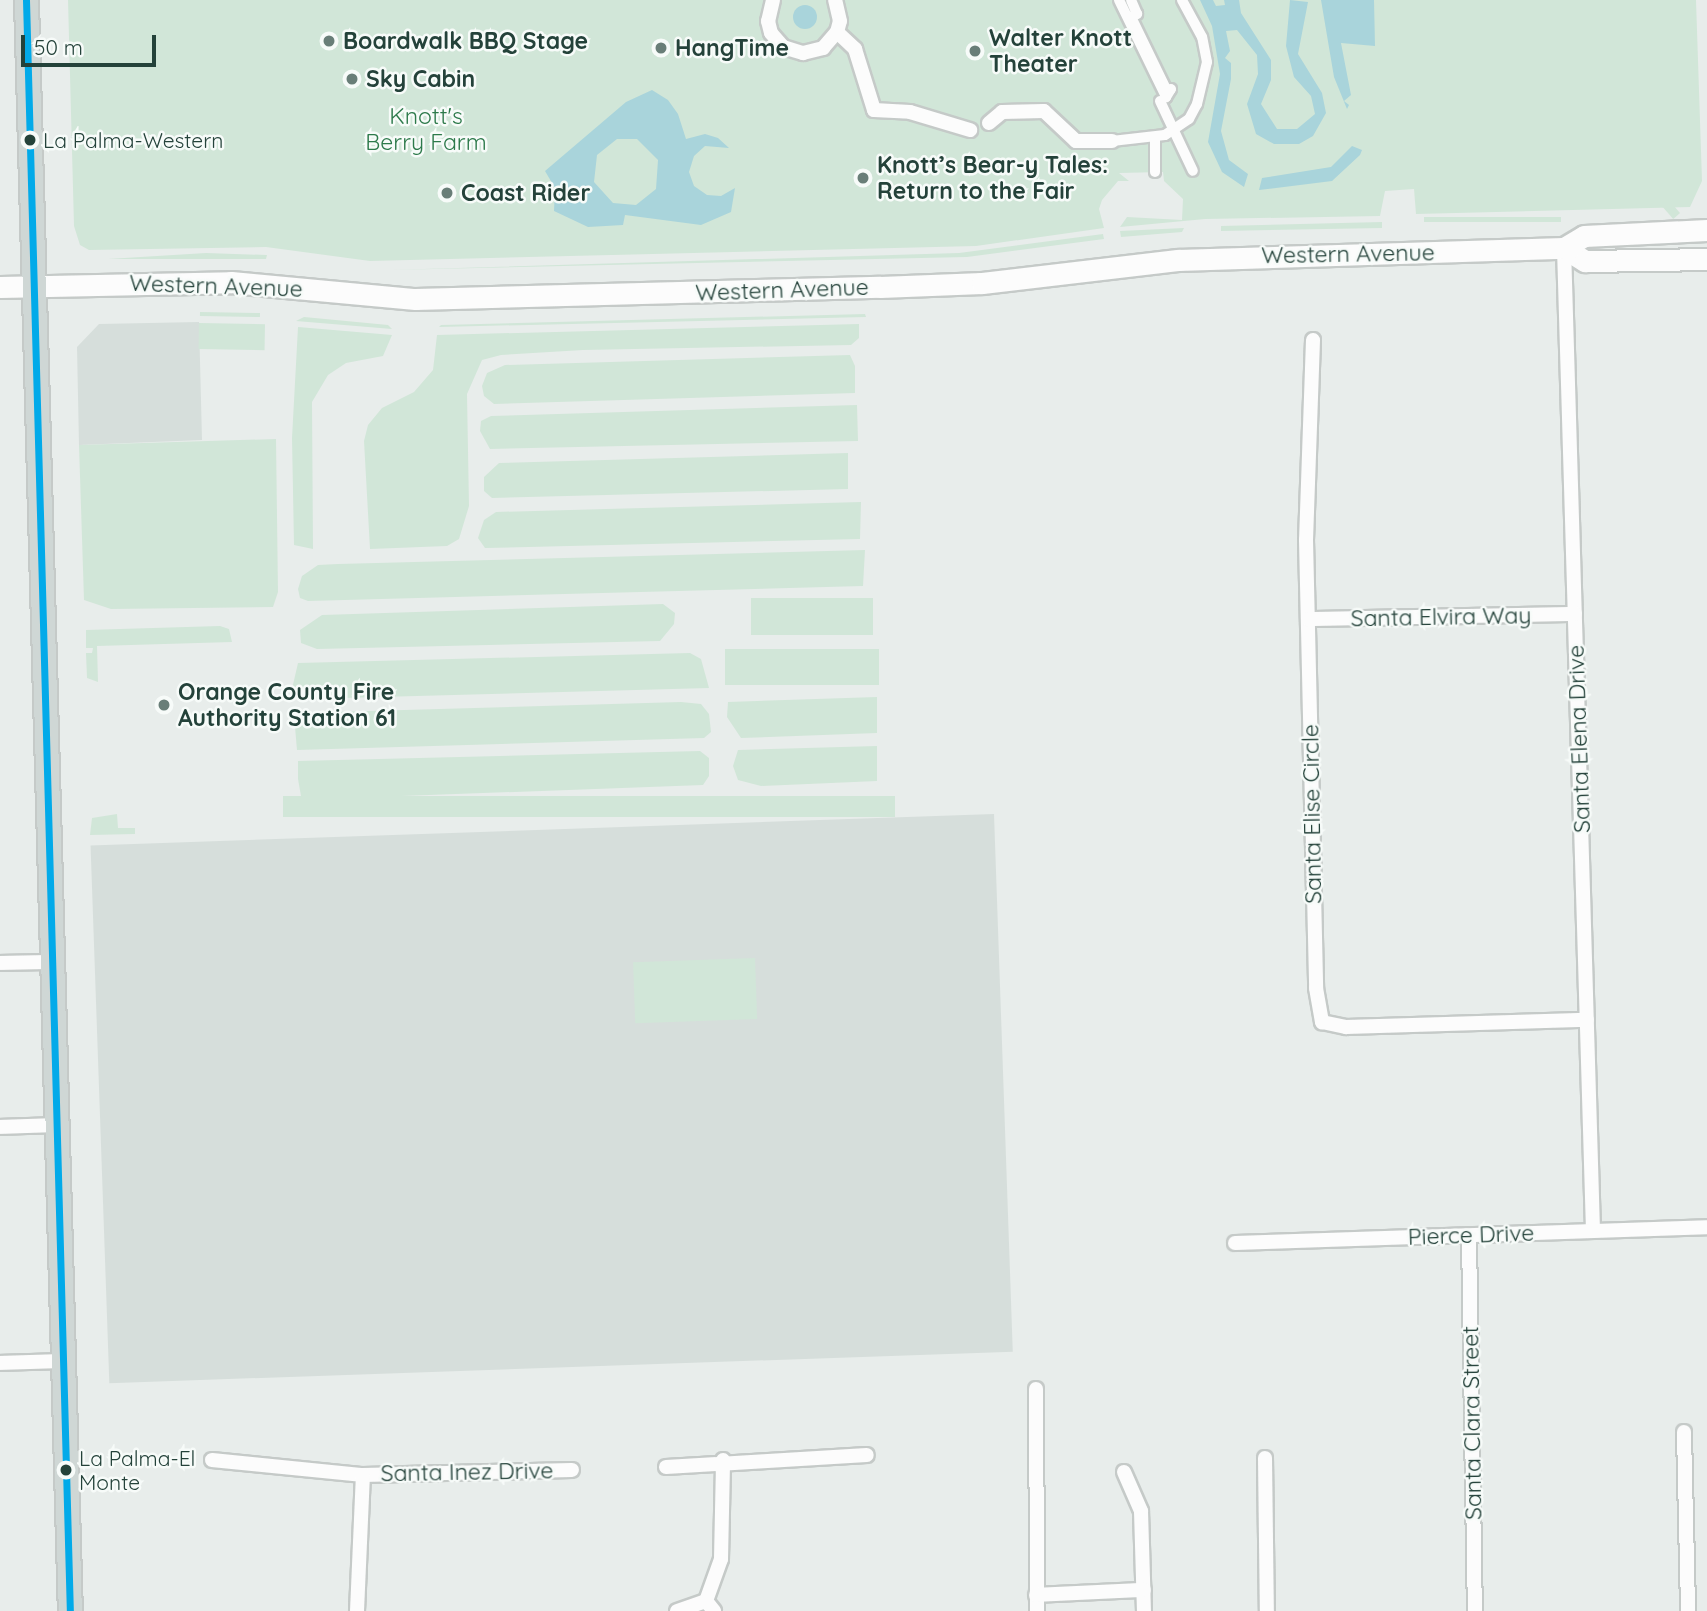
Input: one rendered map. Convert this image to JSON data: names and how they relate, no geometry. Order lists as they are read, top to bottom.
{
  "streets": {
    "main road": ["Western Avenue"],
    "street": [
      "Santa Elvira Way",
      "Santa Elena Drive",
      "Santa Elise Circle",
      "Pierce Drive",
      "Santa Clara Street",
      "Santa Inez Drive"
    ]
  },
  "crossings": [
    ["Western Avenue", "Santa Elena Drive"],
    ["Santa Elvira Way", "Santa Elena Drive"],
    ["Santa Elvira Way", "Santa Elise Circle"],
    ["Santa Elena Drive", "Santa Elise Circle"],
    ["Santa Elena Drive", "Pierce Drive"],
    ["Pierce Drive", "Santa Clara Street"]
  ],
  "parks": ["Knott's Berry Farm"],
  "places": [
    "Boardwalk BBQ Stage",
    "HangTime",
    "Walter Knott Theater",
    "Sky Cabin",
    "La Palma-Western",
    "Knott’s Bear-y Tales: Return to the Fair",
    "Coast Rider",
    "Orange County Fire Authority Station 61",
    "La Palma-El Monte"
  ],
  "scale_bar": "50 m"
}
